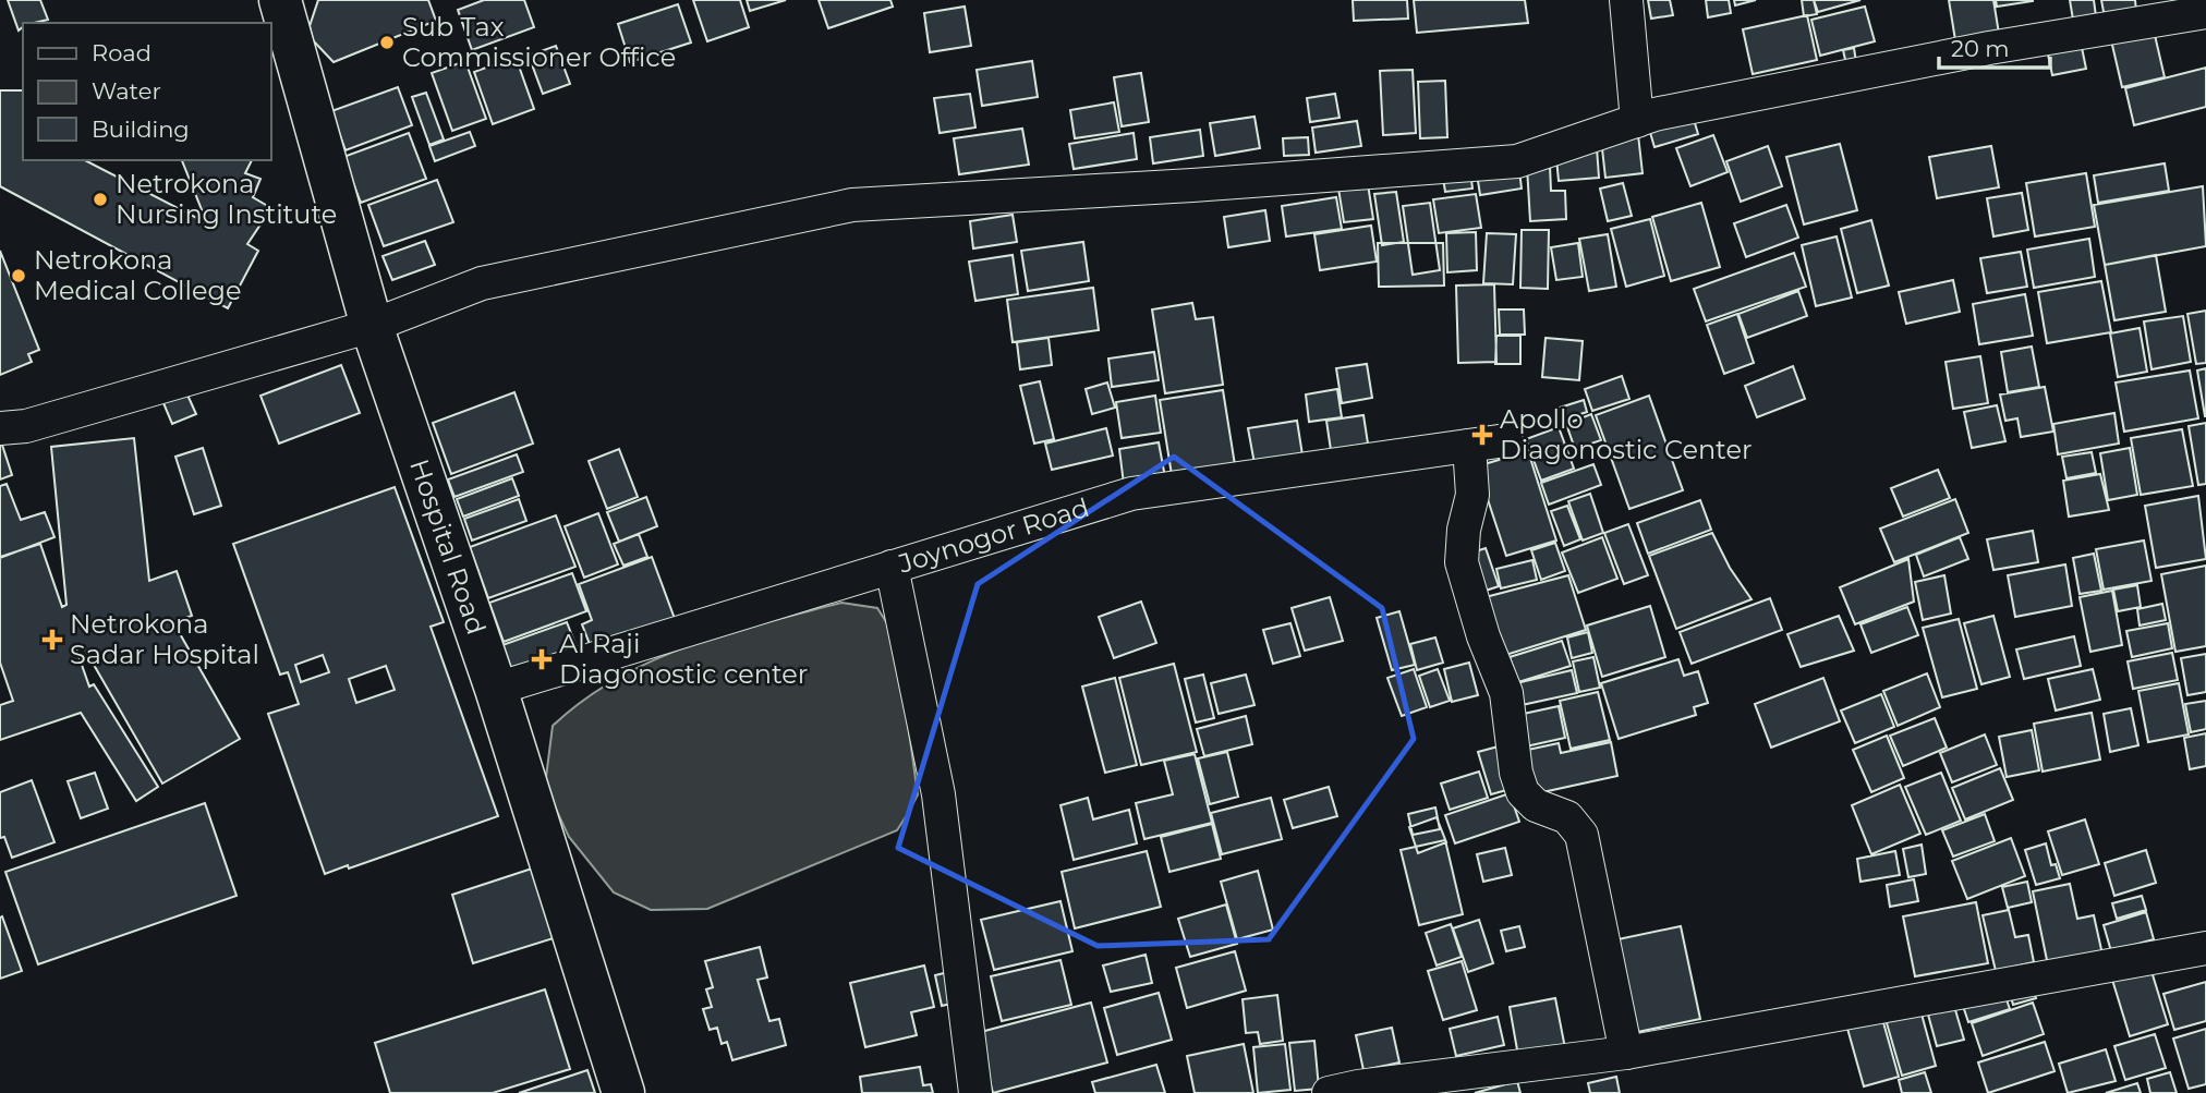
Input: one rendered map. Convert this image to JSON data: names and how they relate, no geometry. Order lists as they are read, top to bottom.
{
  "streets": {
    "street": ["Joynogor Road", "Hospital Road"]
  },
  "crossings": [
    ["Joynogor Road", "Hospital Road"]
  ],
  "places": {
    "other": ["Sub Tax Commissioner Office", "Netrokona Nursing Institute", "Netrokona Medical College"],
    "health": ["Apollo Diagonostic Center", "Netrokona Sadar Hospital", "Al Raji Diagonostic center"]
  },
  "legend": ["Road", "Water", "Building"],
  "scale_bar": "20 m"
}
